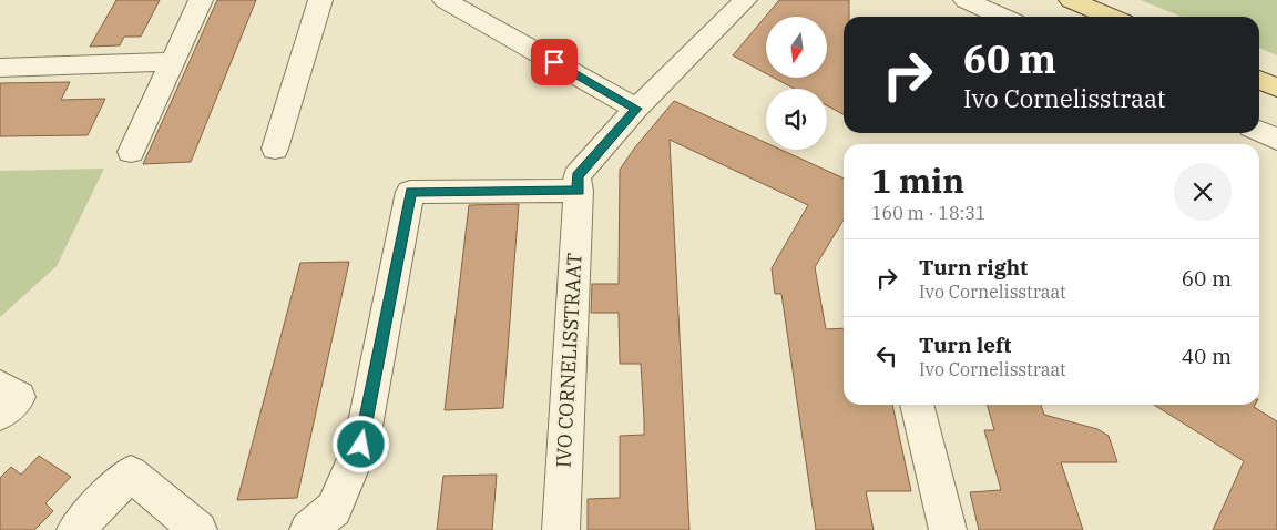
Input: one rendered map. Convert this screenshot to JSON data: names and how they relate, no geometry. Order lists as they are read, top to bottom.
{
  "streets": {
    "street": ["IVO CORNELISSTRAAT"]
  },
  "north": "bottom",
  "page": {
    "turn": ["60 m", "Ivo Cornelisstraat"],
    "heading": ["1 min", "160 m · 18:31"],
    "list": [
      {
        "name": "Turn right",
        "note": "Ivo Cornelisstraat",
        "value": "60 m"
      },
      {
        "name": "Turn left",
        "note": "Ivo Cornelisstraat",
        "value": "40 m"
      }
    ]
  }
}
